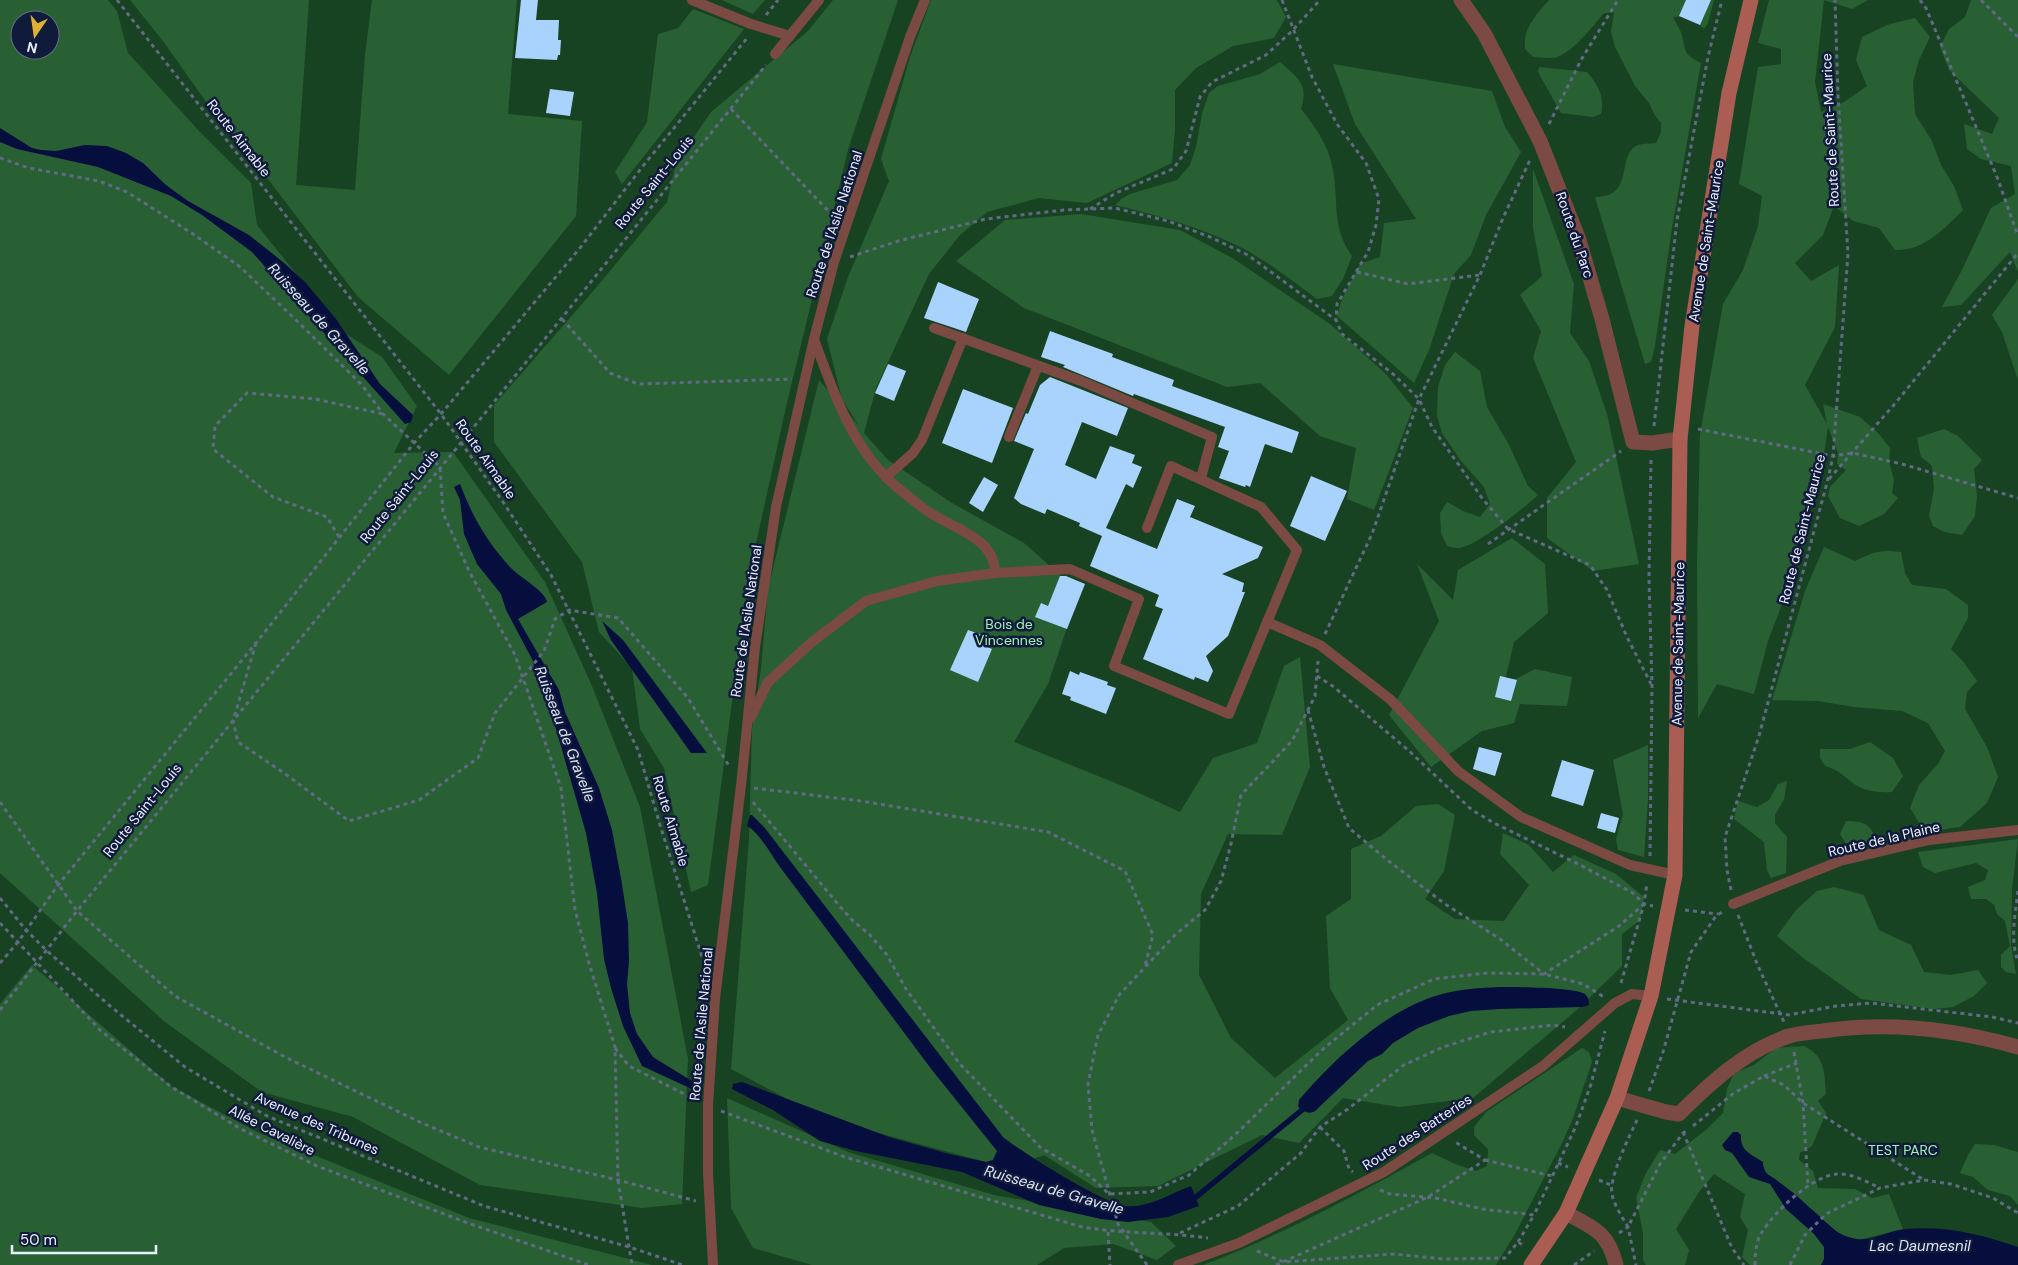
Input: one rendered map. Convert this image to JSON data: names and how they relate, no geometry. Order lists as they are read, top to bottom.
{
  "streets": {
    "main road": ["Avenue de Saint-Maurice"],
    "street": ["Route du Parc"],
    "lane": ["Route de l'Asile National", "Route de la Plaine", "Route des Batteries"],
    "path": [
      "Route de Saint-Maurice",
      "Route Aimable",
      "Route Saint-Louis",
      "Avenue des Tribunes",
      "Allée Cavalière"
    ]
  },
  "crossings": [
    ["Route de Saint-Maurice", "Route de la Plaine"],
    ["Route Aimable", "Route Saint-Louis"],
    ["Route Saint-Louis", "Avenue des Tribunes"],
    ["Route Saint-Louis", "Allée Cavalière"],
    ["Avenue de Saint-Maurice", "Route des Batteries"]
  ],
  "water": ["Ruisseau de Gravelle", "Lac Daumesnil"],
  "parks": ["Bois de Vincennes", "TEST PARC"],
  "scale_bar": "50 m",
  "north": "bottom"
}
